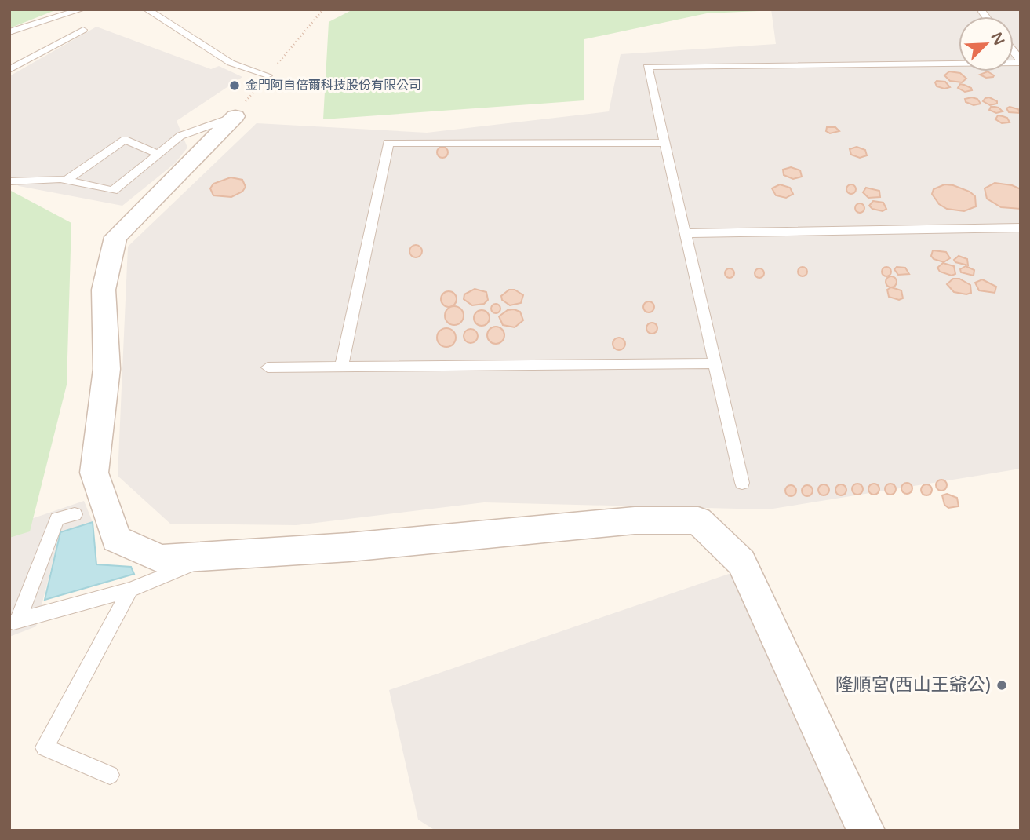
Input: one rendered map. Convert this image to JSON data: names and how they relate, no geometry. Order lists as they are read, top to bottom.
{
  "places": ["金門阿自倍爾科技股份有限公司", "隆順宮(西山王爺公)"],
  "north": "top right"
}
